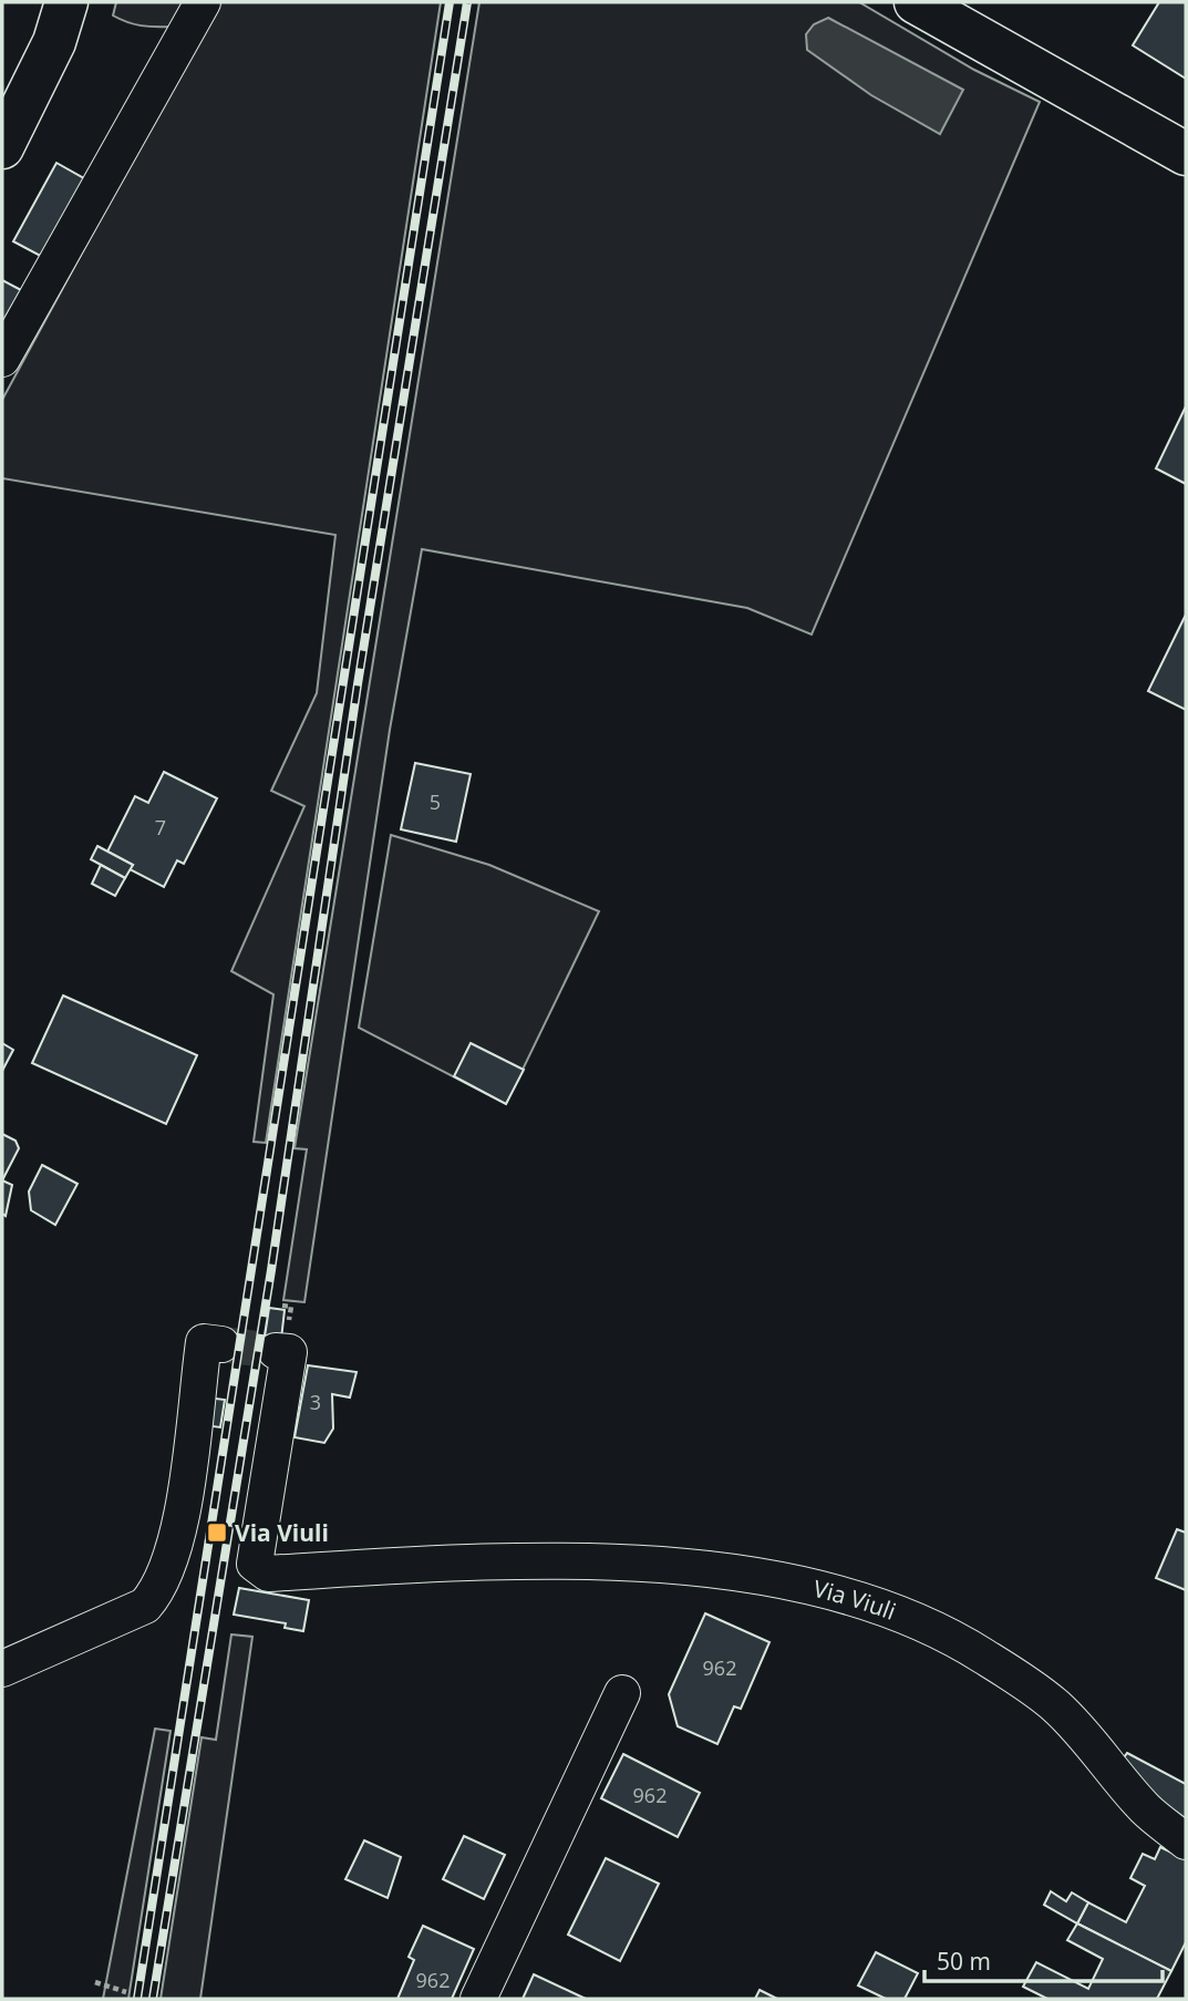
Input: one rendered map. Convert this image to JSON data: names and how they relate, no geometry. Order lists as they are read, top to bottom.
{
  "streets": {
    "street": ["Via Viuli"]
  },
  "places": {
    "transit": ["Via Viuli"]
  },
  "house_numbers": [
    "5",
    "7",
    "3",
    "962",
    "962",
    "962"
  ],
  "scale_bar": "50 m"
}
